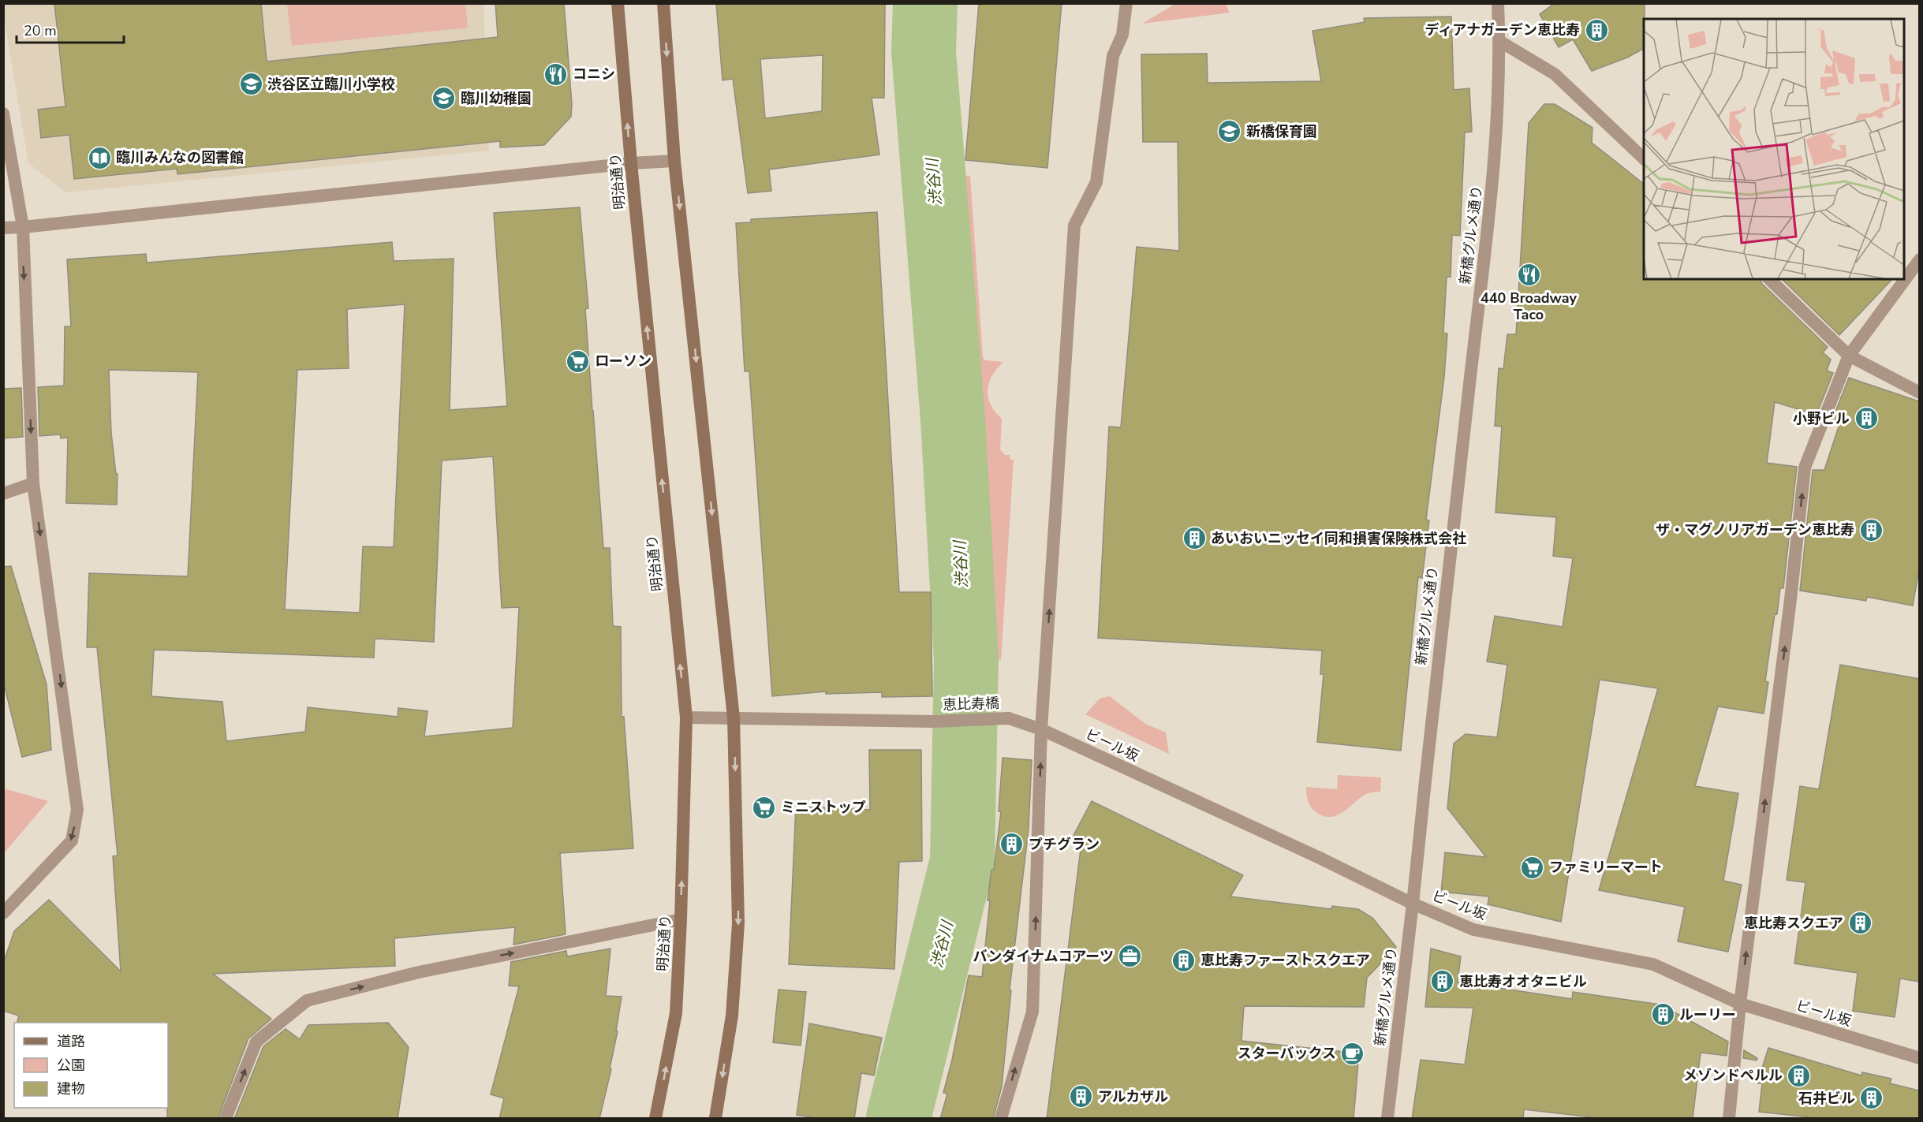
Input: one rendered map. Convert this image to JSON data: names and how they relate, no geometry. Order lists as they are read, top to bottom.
{
  "streets": {
    "main road": ["明治通り"],
    "street": ["新橋グルメ通り", "恵比寿橋", "ビール坂"]
  },
  "crossings": [
    ["明治通り", "恵比寿橋"],
    ["新橋グルメ通り", "ビール坂"],
    ["恵比寿橋", "ビール坂"]
  ],
  "water": ["渋谷川"],
  "places": {
    "building": [
      "ディアナガーデン恵比寿",
      "小野ビル",
      "ザ・マグノリアガーデン恵比寿",
      "あいおいニッセイ同和損害保険株式会社",
      "プチグラン",
      "恵比寿スクエア",
      "恵比寿ファーストスクエア",
      "恵比寿オオタニビル",
      "ルーリー",
      "メゾンドペルル",
      "アルカザル",
      "石井ビル"
    ],
    "restaurant": ["コニシ", "440 Broadway Taco"],
    "school or university": ["渋谷区立臨川小学校", "臨川幼稚園", "新橋保育園"],
    "library": ["臨川みんなの図書館"],
    "supermarket": ["ローソン", "ミニストップ", "ファミリーマート"],
    "office": ["バンダイナムコアーツ"],
    "cafe": ["スターバックス"]
  },
  "legend": ["道路", "公園", "建物"],
  "scale_bar": "20 m"
}
